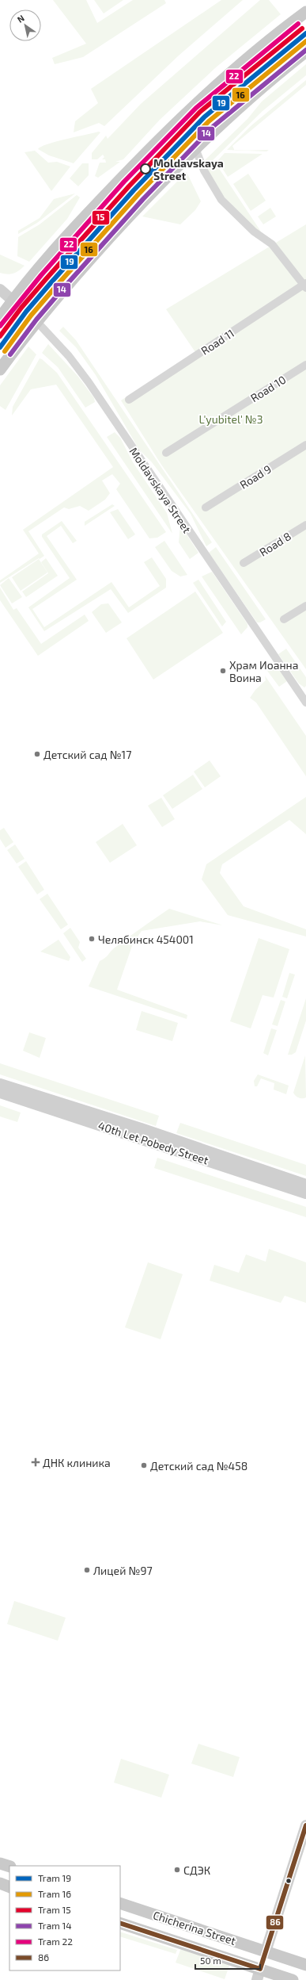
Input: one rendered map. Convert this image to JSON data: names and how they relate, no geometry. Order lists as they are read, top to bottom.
{
  "streets": {
    "main road": ["Chicherina Street"],
    "street": [
      "Road 11",
      "Road 10",
      "Road 9",
      "Moldavskaya Street",
      "Road 8",
      "40th Let Pobedy Street"
    ]
  },
  "parks": ["L'yubitel' №3"],
  "places": {
    "other": [
      "Moldavskaya Street",
      "Храм Иоанна Воина",
      "Детский сад №17",
      "Челябинск 454001",
      "Детский сад №458",
      "Лицей №97",
      "СДЭК"
    ],
    "health": ["ДНК клиника"]
  },
  "lines": [
    "tram line 22",
    "tram line 15",
    "tram line 19",
    "tram line 16",
    "tram line 14",
    "transit line 86"
  ],
  "legend": [
    "Tram 19",
    "Tram 16",
    "Tram 15",
    "Tram 14",
    "Tram 22",
    "86"
  ],
  "scale_bar": "50 m",
  "north": "top left"
}
